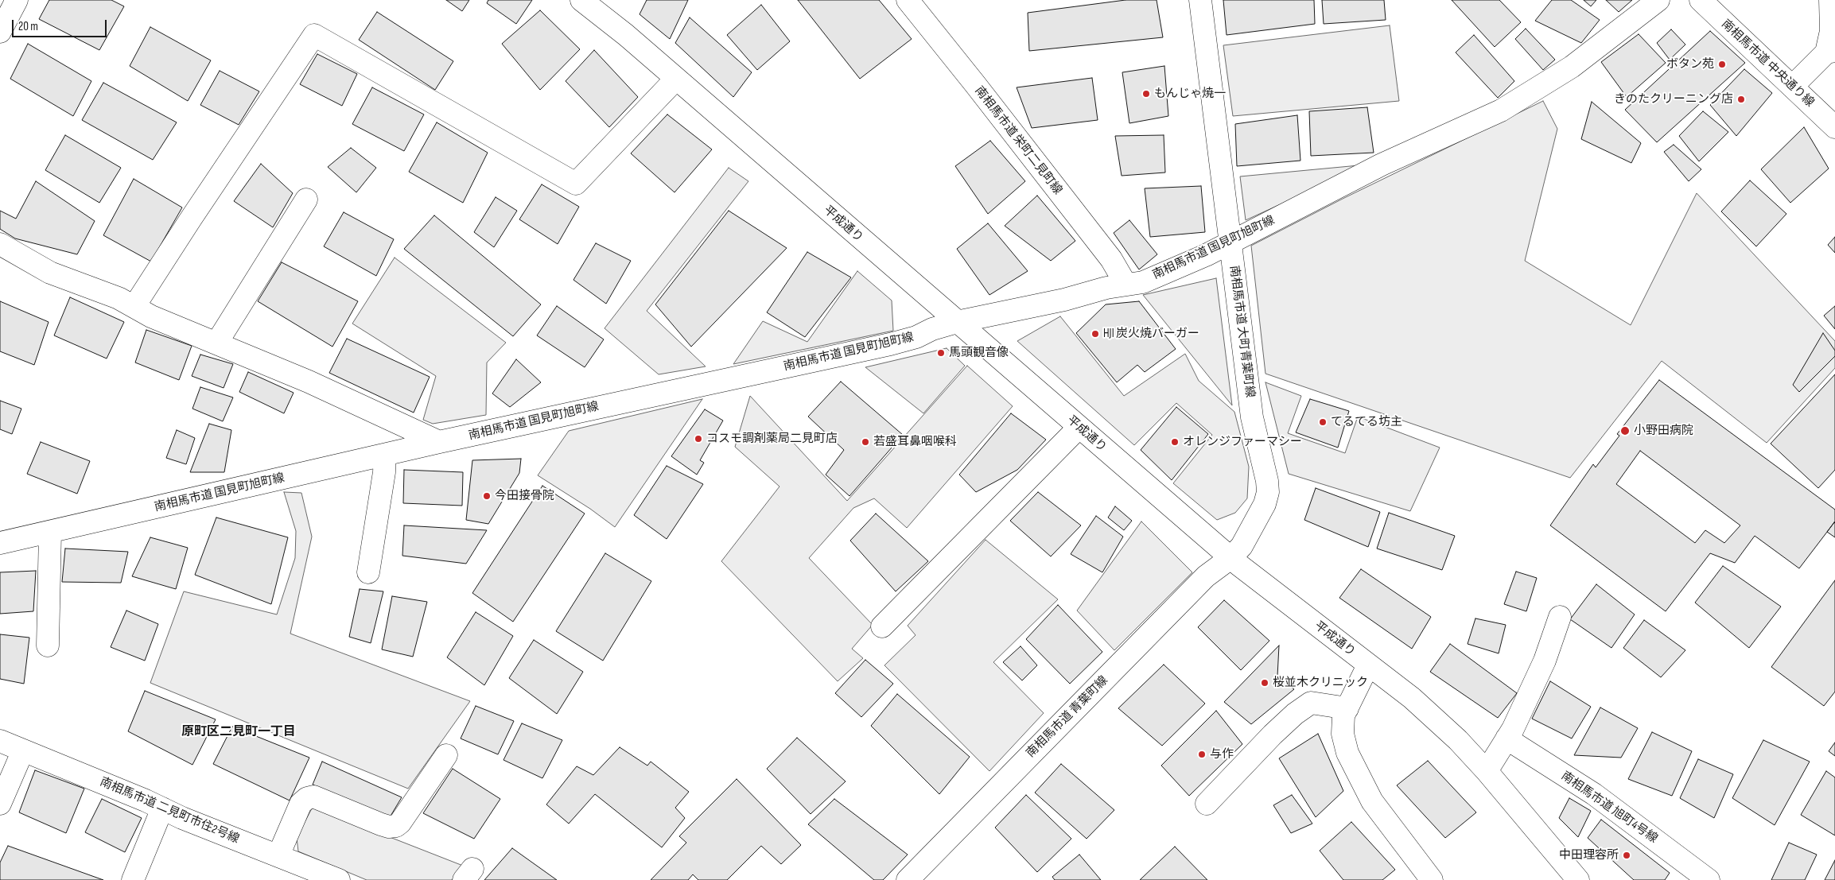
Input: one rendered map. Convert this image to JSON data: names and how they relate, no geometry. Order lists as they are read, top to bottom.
{
  "streets": {
    "street": [
      "南相馬市道 中央通り線",
      "南相馬市道 栄町二見町線",
      "平成通り",
      "南相馬市道 国見町旭町線",
      "南相馬市道 大町青葉町線",
      "南相馬市道 青葉町線",
      "南相馬市道 旭町4号線",
      "南相馬市道 二見町市住2号線"
    ]
  },
  "crossings": [
    ["南相馬市道 栄町二見町線", "南相馬市道 国見町旭町線"],
    ["平成通り", "南相馬市道 国見町旭町線"],
    ["平成通り", "南相馬市道 大町青葉町線"],
    ["平成通り", "南相馬市道 青葉町線"],
    ["南相馬市道 国見町旭町線", "南相馬市道 大町青葉町線"],
    ["南相馬市道 大町青葉町線", "南相馬市道 青葉町線"]
  ],
  "districts": ["原町区二見町一丁目"],
  "places": [
    "ボタン苑",
    "もんじゃ焼一",
    "きのたクリーニング店",
    "HJI 炭火焼バーガー",
    "馬頭観音像",
    "てるてる坊主",
    "小野田病院",
    "コスモ調剤薬局二見町店",
    "若盛耳鼻咽喉科",
    "オレンジファーマシー",
    "今田接骨院",
    "桜並木クリニック",
    "与作",
    "中田理容所"
  ],
  "scale_bar": "20 m"
}
